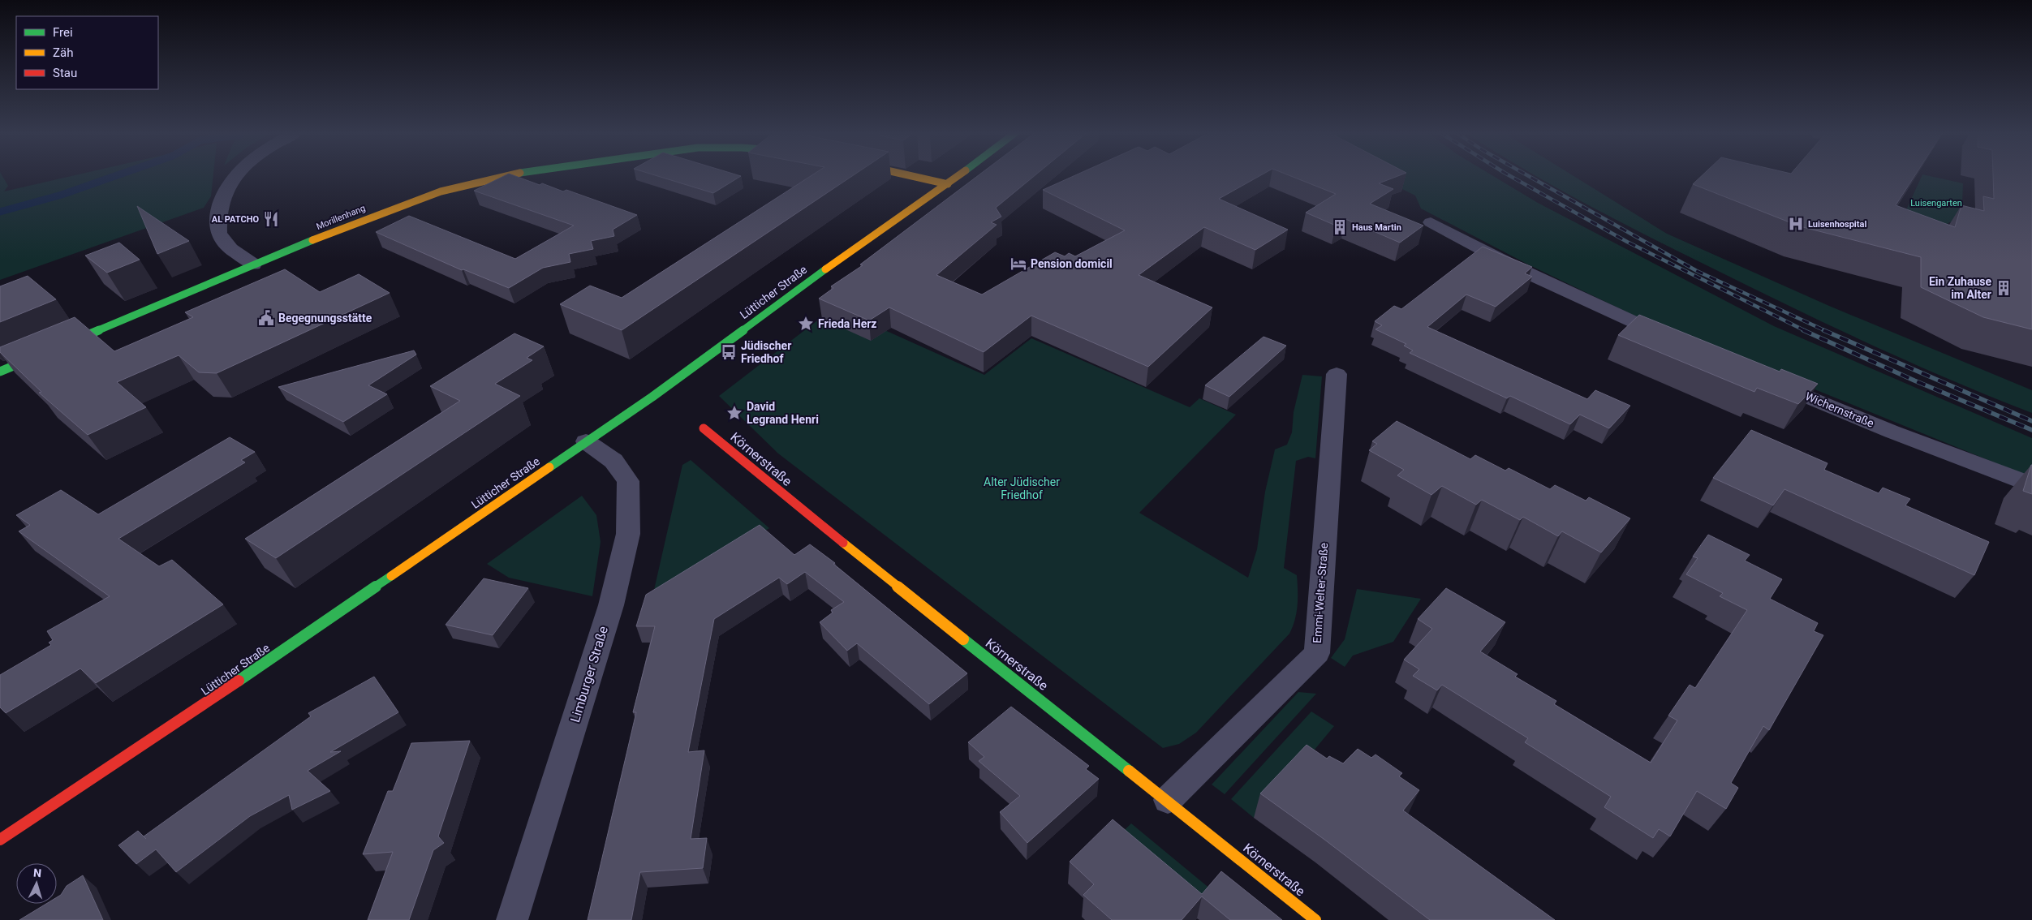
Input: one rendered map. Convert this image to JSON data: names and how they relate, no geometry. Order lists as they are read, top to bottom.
{
  "streets": {
    "street": [
      "Morillenhang",
      "Lütticher Straße",
      "Wichernstraße",
      "Körnerstraße",
      "Emmi-Welter-Straße",
      "Limburger Straße"
    ]
  },
  "crossings": [
    ["Lütticher Straße", "Limburger Straße"],
    ["Körnerstraße", "Emmi-Welter-Straße"]
  ],
  "parks": ["Luisengarten", "Alter Jüdischer Friedhof"],
  "places": {
    "restaurant": ["AL PATCHO"],
    "hospital": ["Luisenhospital"],
    "building": ["Haus Martin", "Ein Zuhause im Alter"],
    "hotel": ["Pension domicil"],
    "public building": ["Begegnungsstätte"],
    "place": ["Frieda Herz", "David Legrand Henri"],
    "bus stop": ["Jüdischer Friedhof"]
  },
  "legend": ["Frei", "Zäh", "Stau"],
  "north": "top"
}
